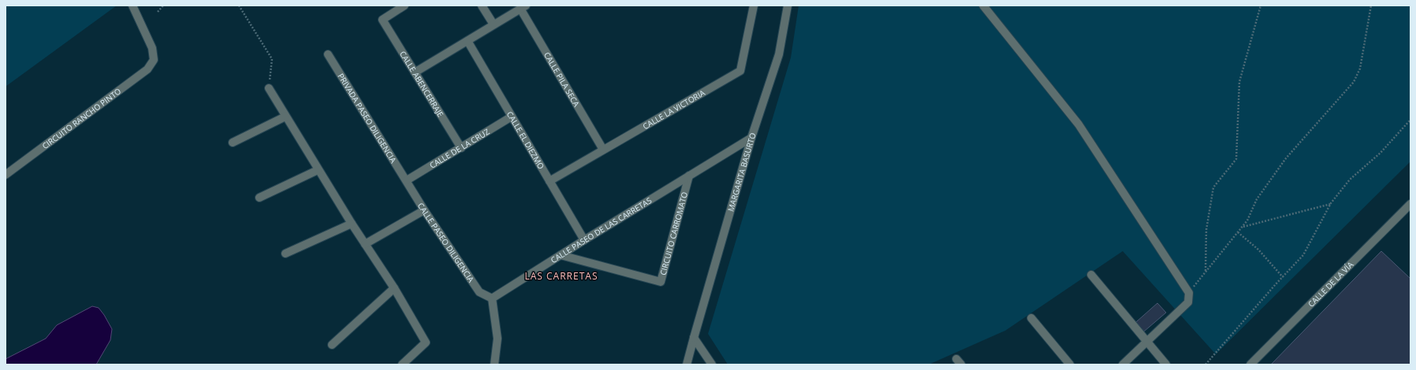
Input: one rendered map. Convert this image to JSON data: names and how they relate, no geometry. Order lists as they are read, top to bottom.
{
  "streets": {
    "street": [
      "CALLE PILA SECA",
      "CALLE ABENCERRAJE",
      "CALLE LA VICTORIA",
      "PRIVADA PASEO DILIGENCIA",
      "CIRCUITO RANCHO PINTO",
      "CALLE EL DIEZMO",
      "CALLE DE LA CRUZ",
      "MARGARITA BASURTO",
      "CALLE PASEO DE LAS CARRETAS",
      "CIRCUITO CARROMATO",
      "CALLE PASEO DILIGENCIA",
      "CALLE DE LA VÍA"
    ]
  },
  "crossings": [
    ["CALLE PILA SECA", "CALLE LA VICTORIA"],
    ["CALLE ABENCERRAJE", "CALLE DE LA CRUZ"],
    ["CALLE LA VICTORIA", "CALLE EL DIEZMO"],
    ["PRIVADA PASEO DILIGENCIA", "CALLE DE LA CRUZ"],
    ["PRIVADA PASEO DILIGENCIA", "CALLE PASEO DILIGENCIA"],
    ["CALLE EL DIEZMO", "CALLE DE LA CRUZ"],
    ["CALLE EL DIEZMO", "CALLE PASEO DE LAS CARRETAS"],
    ["CALLE DE LA CRUZ", "CALLE PASEO DILIGENCIA"],
    ["MARGARITA BASURTO", "CALLE PASEO DE LAS CARRETAS"],
    ["CALLE PASEO DE LAS CARRETAS", "CIRCUITO CARROMATO"],
    ["CALLE PASEO DE LAS CARRETAS", "CALLE PASEO DILIGENCIA"]
  ],
  "districts": ["LAS CARRETAS"]
}
